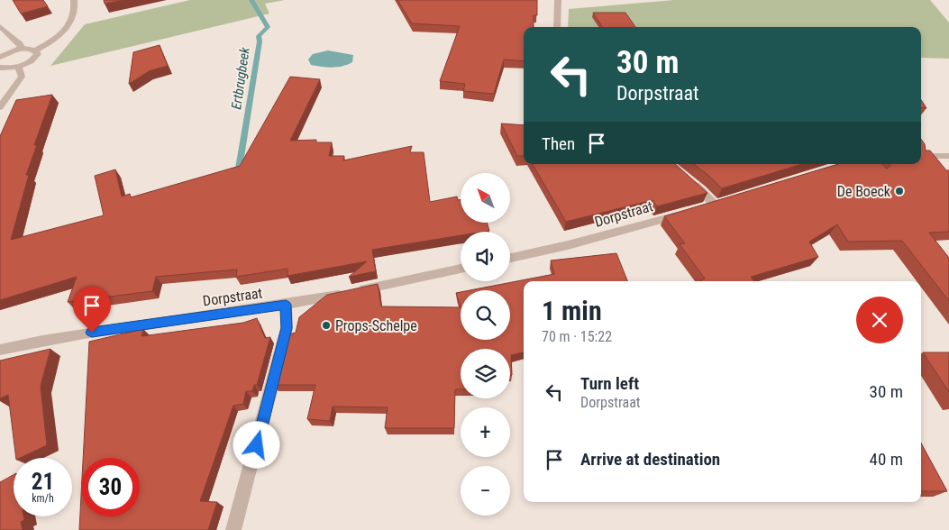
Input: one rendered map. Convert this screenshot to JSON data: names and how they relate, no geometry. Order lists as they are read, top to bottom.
{
  "streets": {
    "street": ["Dorpstraat"]
  },
  "water": ["Ertbrugbeek"],
  "places": ["De Boeck", "Props-Schelpe"],
  "north": "top left",
  "page": {
    "turn": ["30 m", "Dorpstraat"],
    "then": "Then",
    "map_buttons": ["+", "−"],
    "heading": ["1 min", "70 m · 15:22"],
    "list": [
      {
        "name": "Turn left",
        "note": "Dorpstraat",
        "value": "30 m"
      },
      {
        "name": "Arrive at destination",
        "value": "40 m"
      }
    ],
    "speed": "21 km/h",
    "limit": "30"
  }
}
